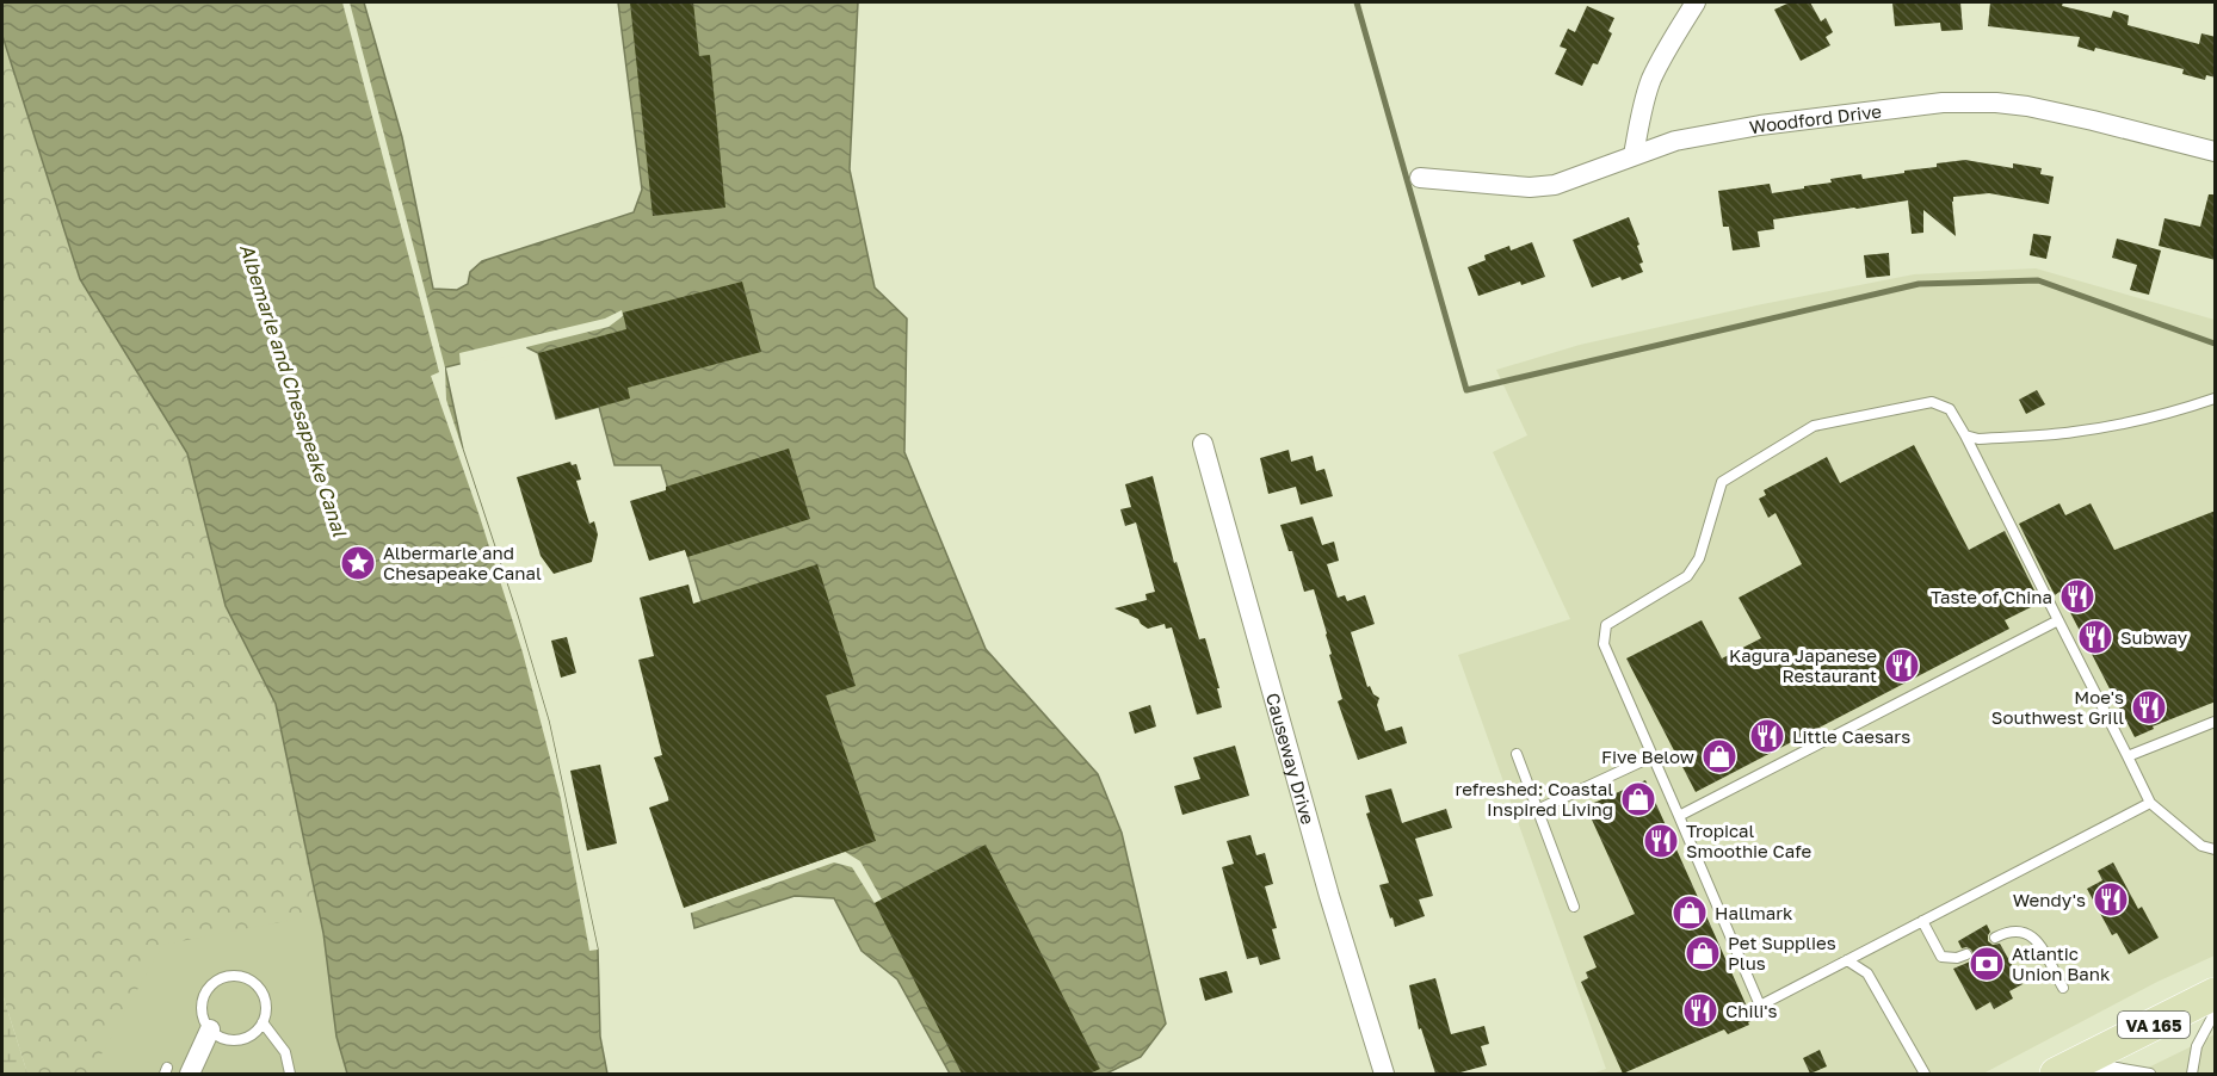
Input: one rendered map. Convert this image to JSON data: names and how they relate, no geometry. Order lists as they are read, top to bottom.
{
  "streets": {
    "main road": ["VA 165"],
    "street": ["Woodford Drive", "Causeway Drive"]
  },
  "water": ["Albemarle and Chesapeake Canal"],
  "places": {
    "place": ["Albermarle and Chesapeake Canal"],
    "restaurant": [
      "Taste of China",
      "Subway",
      "Kagura Japanese Restaurant",
      "Moe's Southwest Grill",
      "Little Caesars",
      "Tropical Smoothie Cafe",
      "Wendy's",
      "Chili's"
    ],
    "shop": [
      "Five Below",
      "refreshed: Coastal Inspired Living",
      "Hallmark",
      "Pet Supplies Plus"
    ],
    "bank": ["Atlantic Union Bank"]
  }
}
